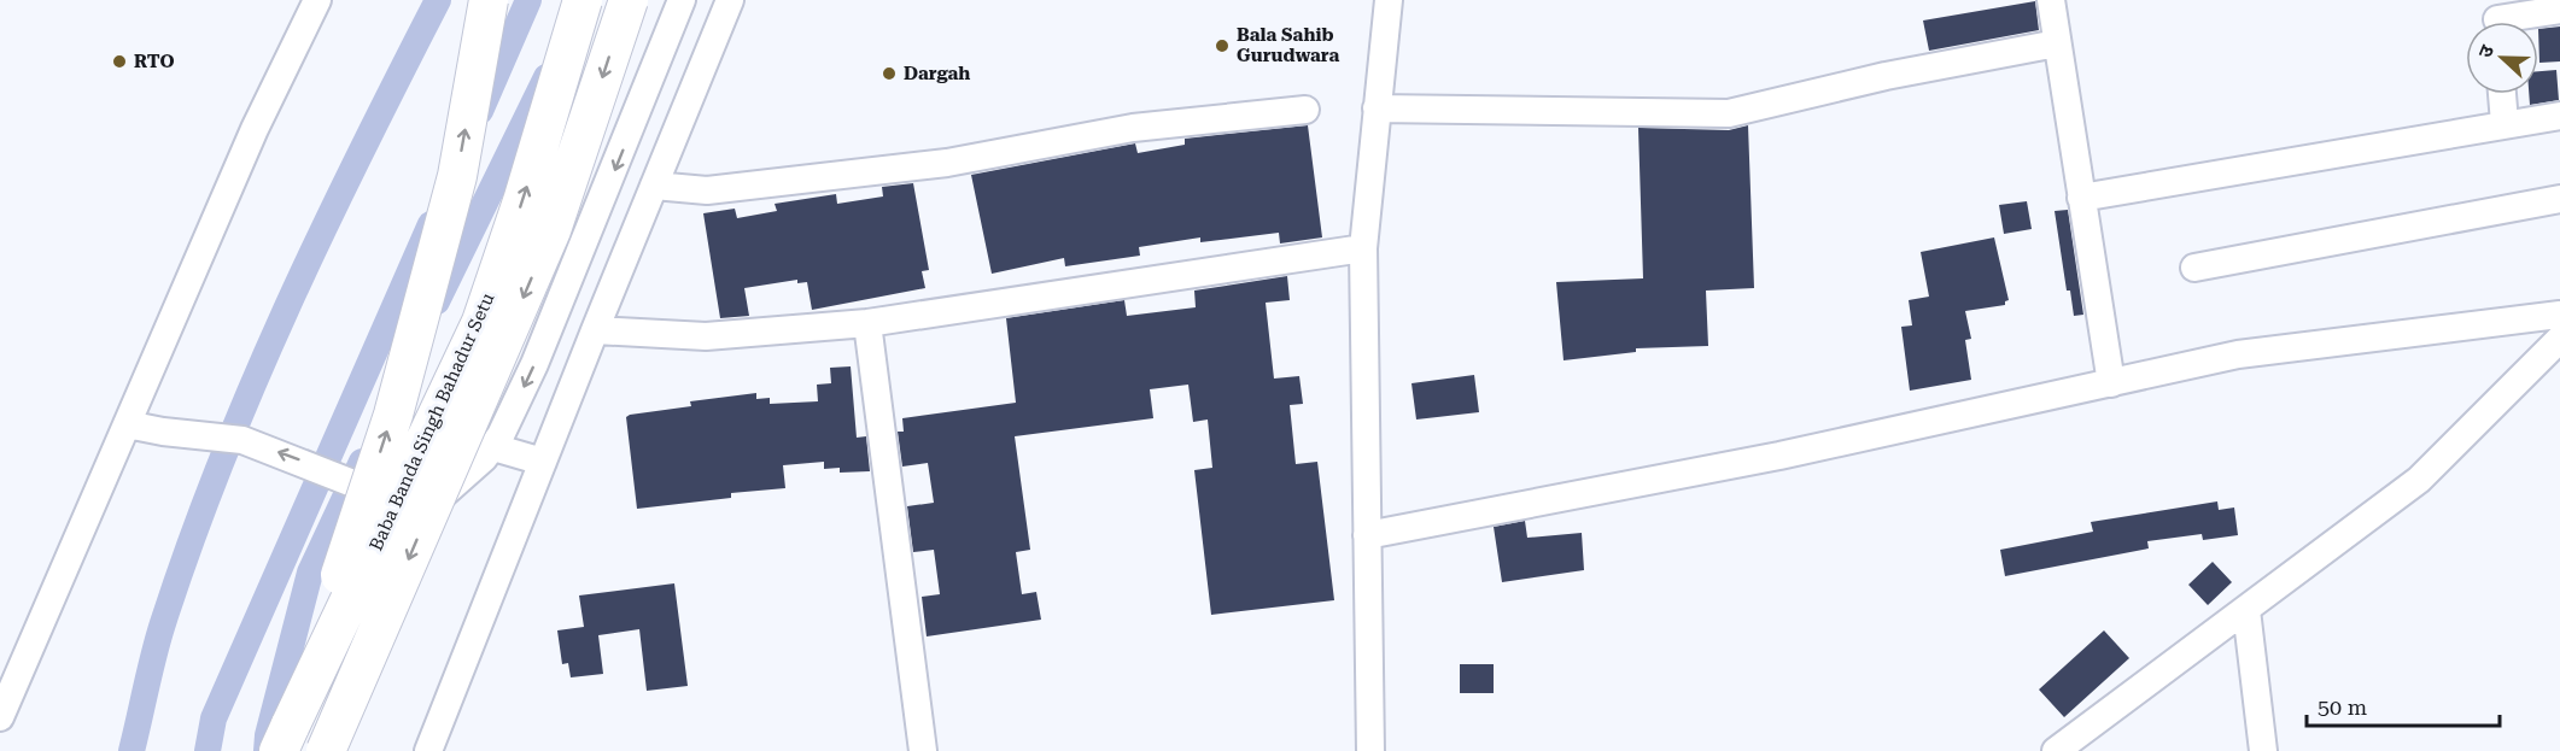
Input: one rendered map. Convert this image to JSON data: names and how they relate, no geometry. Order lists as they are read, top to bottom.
{
  "streets": {
    "highway": ["Baba Banda Singh Bahadur Setu"]
  },
  "places": ["Bala Sahib Gurudwara", "RTO", "Dargah"],
  "scale_bar": "50 m",
  "north": "left"
}
